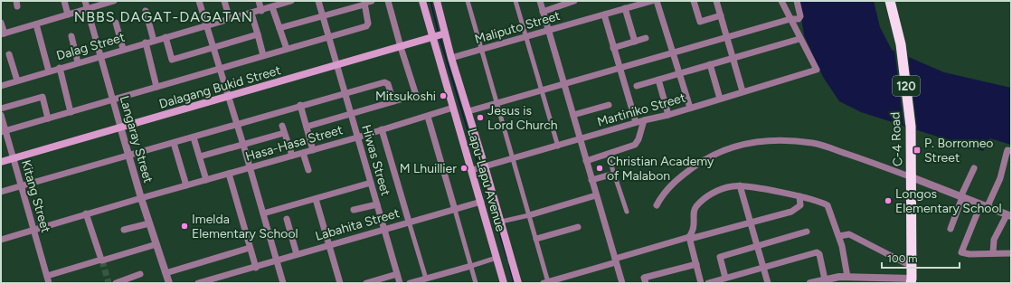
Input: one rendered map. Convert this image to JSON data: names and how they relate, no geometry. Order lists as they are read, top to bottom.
{
  "streets": {
    "highway": ["120", "C-4 Road"],
    "main road": ["Dalagang Bukid Street", "Lapu-Lapu Avenue"],
    "street": [
      "Maliputo Street",
      "Dalag Street",
      "Martiniko Street",
      "Langaray Street",
      "Hasa-Hasa Street",
      "Hiwas Street",
      "Kitang Street",
      "Labahita Street"
    ]
  },
  "crossings": [
    ["Maliputo Street", "Lapu-Lapu Avenue"],
    ["Dalag Street", "Langaray Street"],
    ["Dalagang Bukid Street", "Langaray Street"],
    ["Dalagang Bukid Street", "Hiwas Street"],
    ["Dalagang Bukid Street", "Lapu-Lapu Avenue"],
    ["Dalagang Bukid Street", "Kitang Street"],
    ["Martiniko Street", "Lapu-Lapu Avenue"],
    ["Langaray Street", "Hasa-Hasa Street"],
    ["Hasa-Hasa Street", "Hiwas Street"],
    ["Hasa-Hasa Street", "Lapu-Lapu Avenue"],
    ["Hasa-Hasa Street", "Kitang Street"],
    ["Hiwas Street", "Labahita Street"],
    ["Lapu-Lapu Avenue", "Labahita Street"]
  ],
  "districts": ["NBBS DAGAT-DAGATAN"],
  "places": {
    "other": [
      "Mitsukoshi",
      "Jesus is Lord Church",
      "M Lhuillier",
      "Christian Academy of Malabon",
      "Longos Elementary School",
      "Imelda Elementary School"
    ],
    "transit": ["P. Borromeo Street"]
  },
  "scale_bar": "100 m"
}
